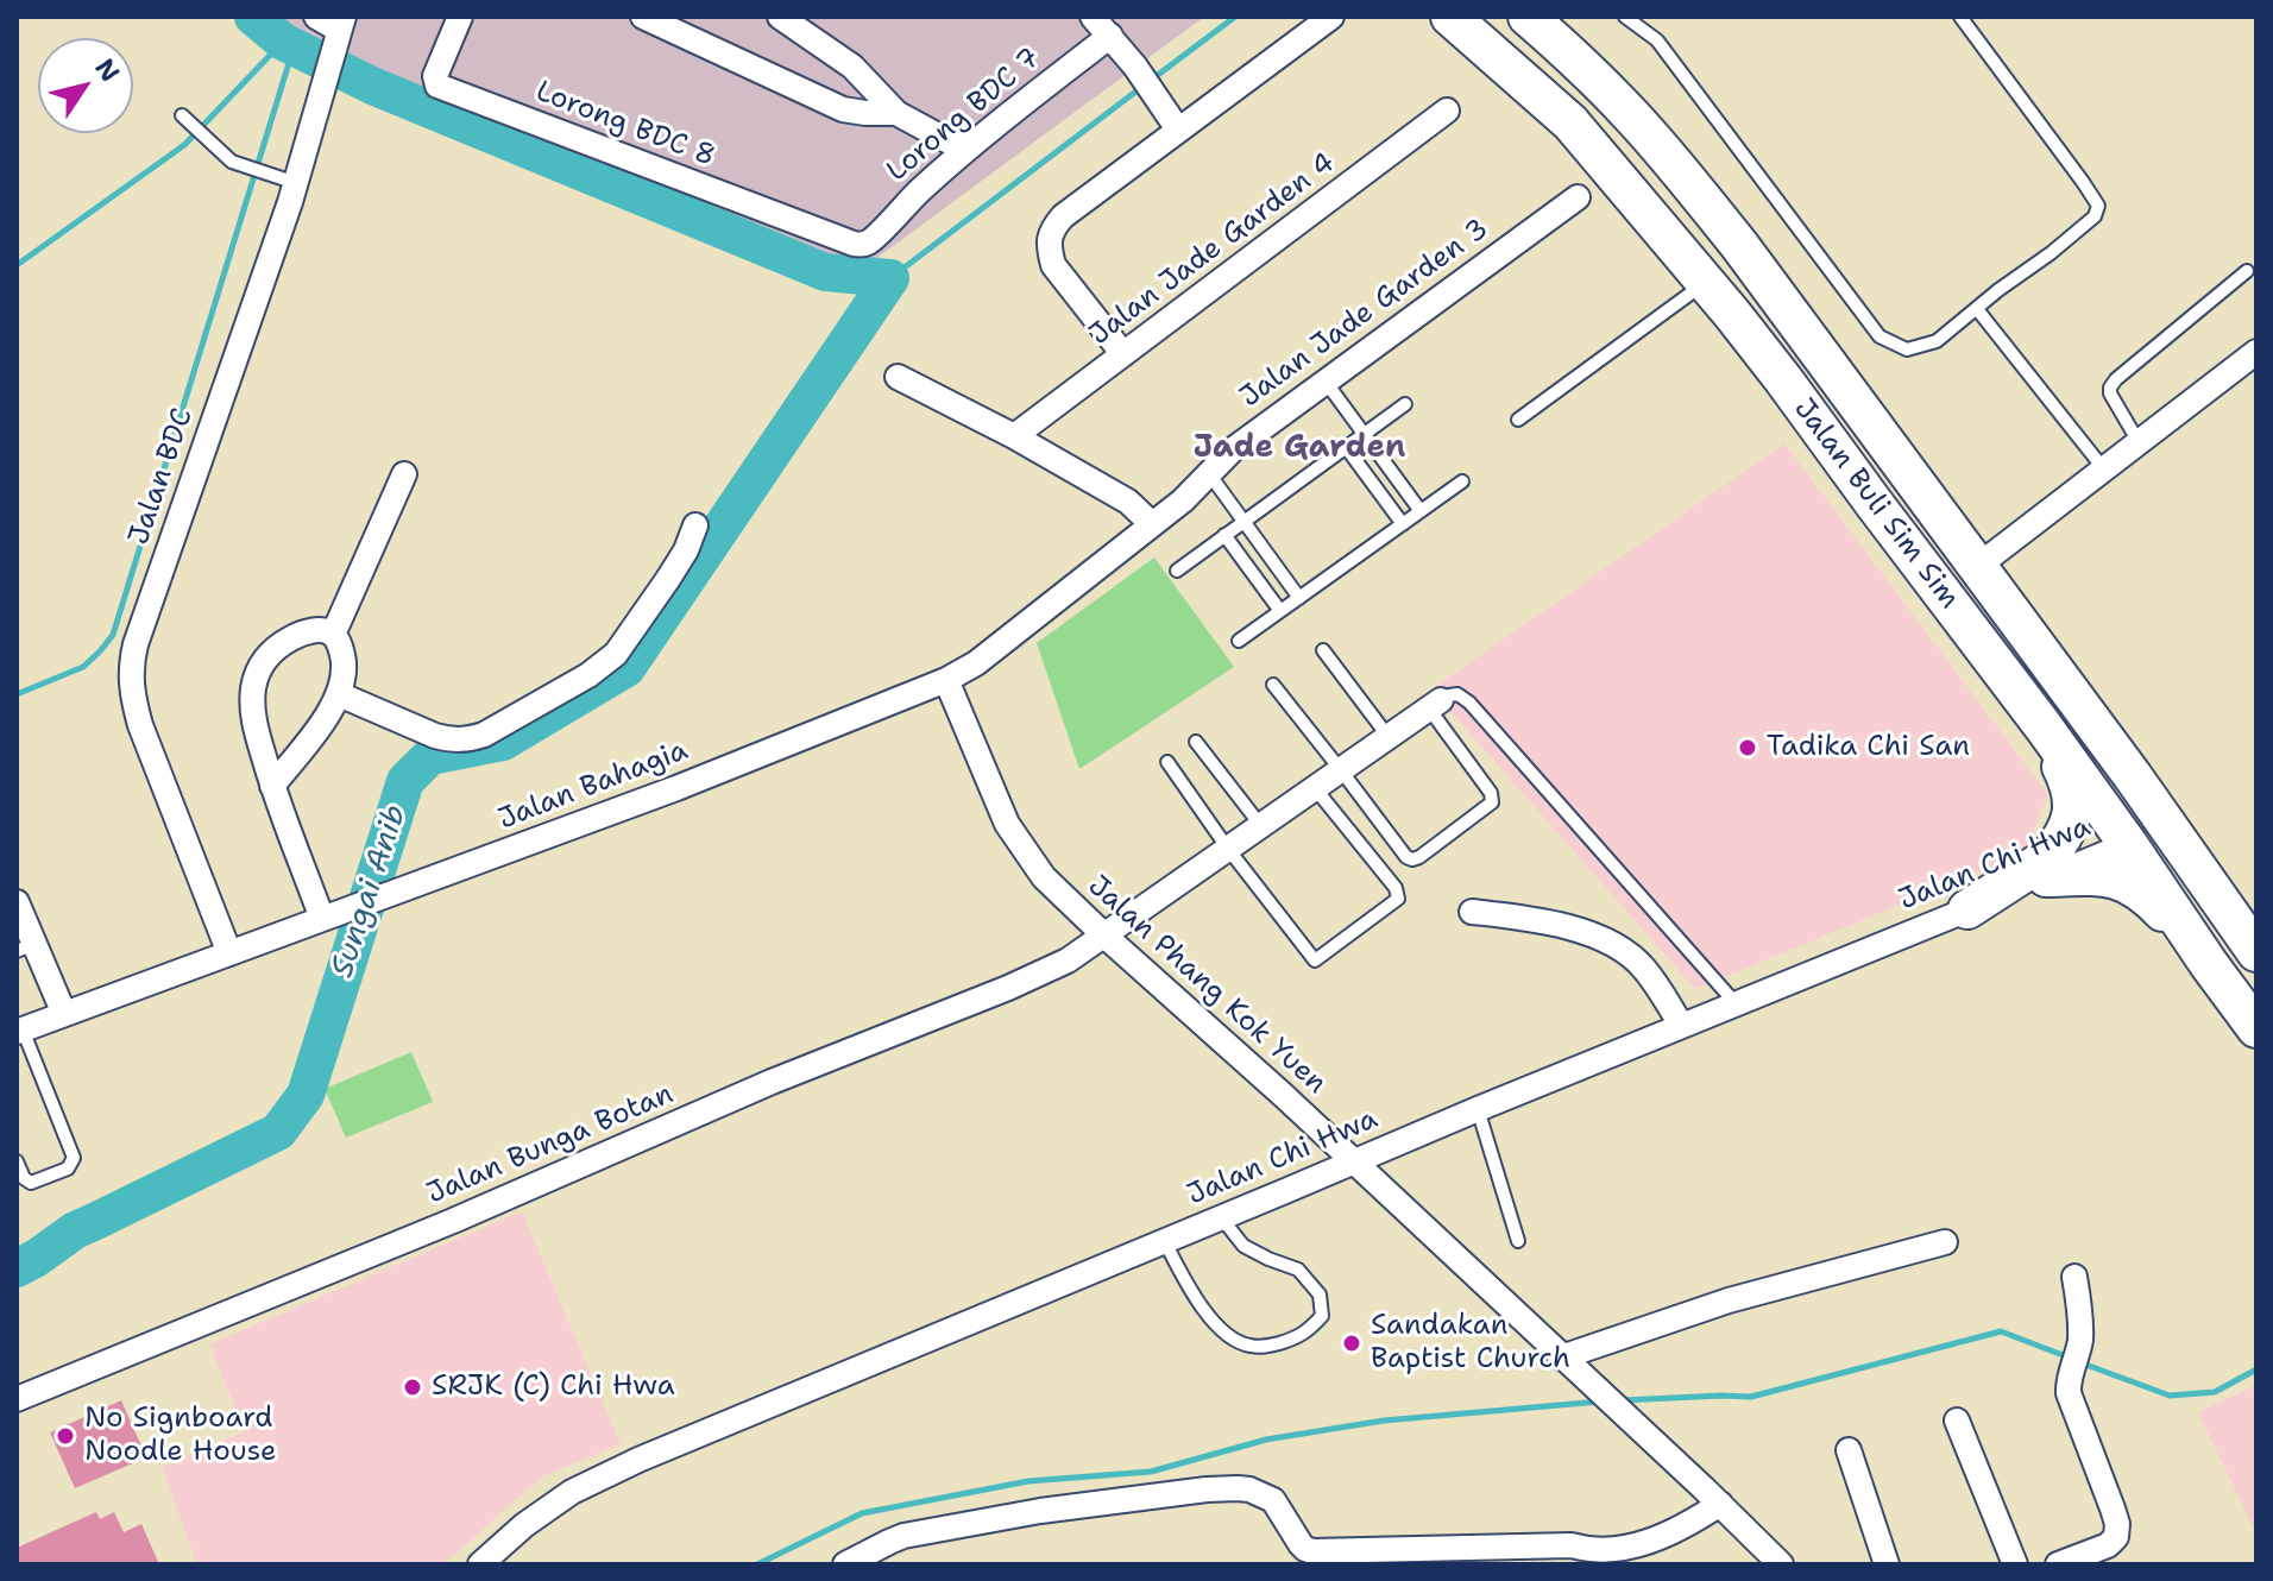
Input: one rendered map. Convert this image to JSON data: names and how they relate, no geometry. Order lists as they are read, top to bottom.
{
  "streets": {
    "main road": ["Jalan Buli Sim Sim"],
    "street": [
      "Lorong BDC 7",
      "Lorong BDC 8",
      "Jalan Jade Garden 4",
      "Jalan Jade Garden 3",
      "Jalan BDC",
      "Jalan Bahagia",
      "Jalan Chi Hwa",
      "Jalan Phang Kok Yuen",
      "Jalan Bunga Botan"
    ]
  },
  "crossings": [
    ["Lorong BDC 7", "Lorong BDC 8"],
    ["Jalan Jade Garden 3", "Jalan Bahagia"],
    ["Jalan BDC", "Jalan Bahagia"],
    ["Jalan Buli Sim Sim", "Jalan Chi Hwa"],
    ["Jalan Bahagia", "Jalan Phang Kok Yuen"],
    ["Jalan Chi Hwa", "Jalan Phang Kok Yuen"],
    ["Jalan Phang Kok Yuen", "Jalan Bunga Botan"]
  ],
  "districts": ["Jade Garden"],
  "water": ["Sungai Anib"],
  "places": [
    "Tadika Chi San",
    "Sandakan Baptist Church",
    "SRJK (C) Chi Hwa",
    "No Signboard Noodle House"
  ],
  "north": "top right"
}
